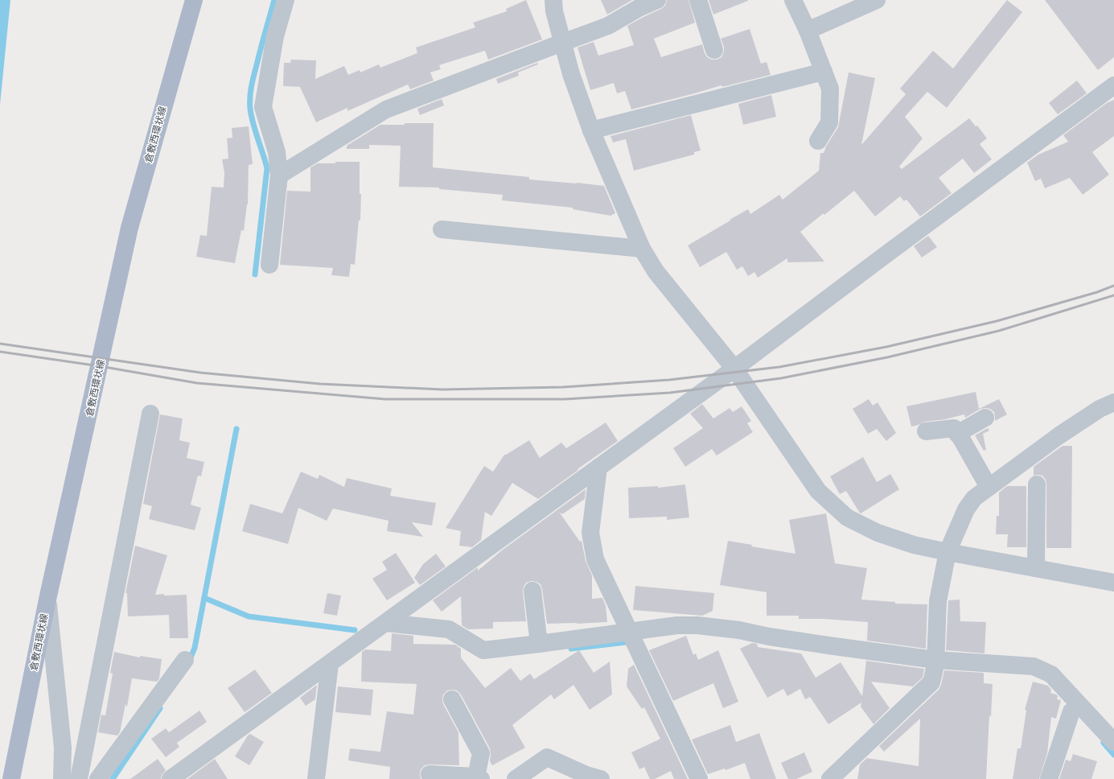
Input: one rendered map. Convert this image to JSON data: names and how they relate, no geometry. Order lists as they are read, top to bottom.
{
  "streets": {
    "main road": ["倉敷西環状線"]
  }
}
